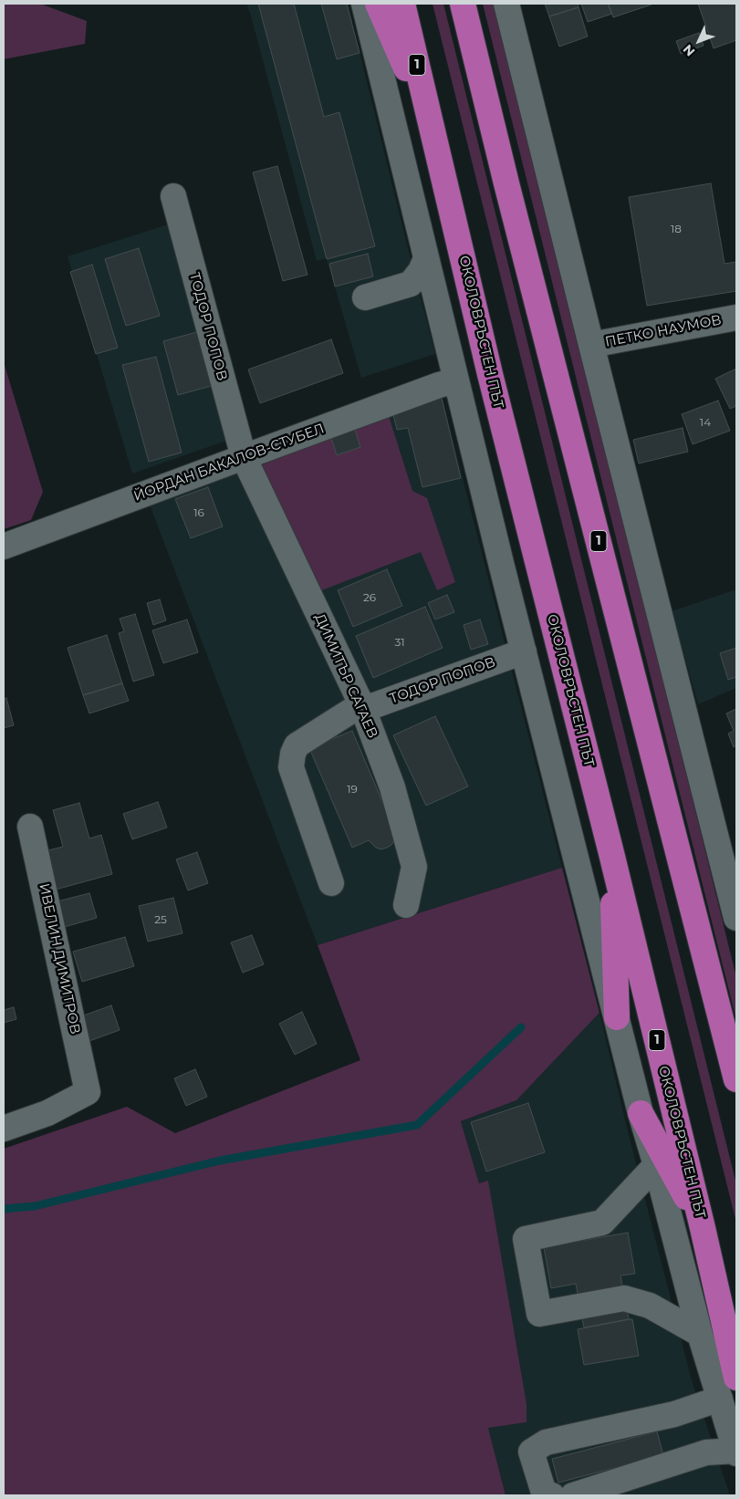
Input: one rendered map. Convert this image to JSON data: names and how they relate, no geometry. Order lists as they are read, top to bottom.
{
  "streets": {
    "highway": ["1", "ОКОЛОВРЪСТЕН ПЪТ"],
    "street": [
      "ТОДОР ПОПОВ",
      "ПЕТКО НАУМОВ",
      "ЙОРДАН БАКАЛОВ-СТУБЕЛ",
      "ДИМИТЪР САГАЕВ",
      "ИВЕЛИН ДИМИТРОВ"
    ]
  },
  "crossings": [
    ["ТОДОР ПОПОВ", "ЙОРДАН БАКАЛОВ-СТУБЕЛ"],
    ["ТОДОР ПОПОВ", "ДИМИТЪР САГАЕВ"],
    ["ЙОРДАН БАКАЛОВ-СТУБЕЛ", "ДИМИТЪР САГАЕВ"]
  ],
  "house_numbers": [
    "18",
    "14",
    "16",
    "26",
    "31",
    "19",
    "25"
  ],
  "north": "bottom left"
}
